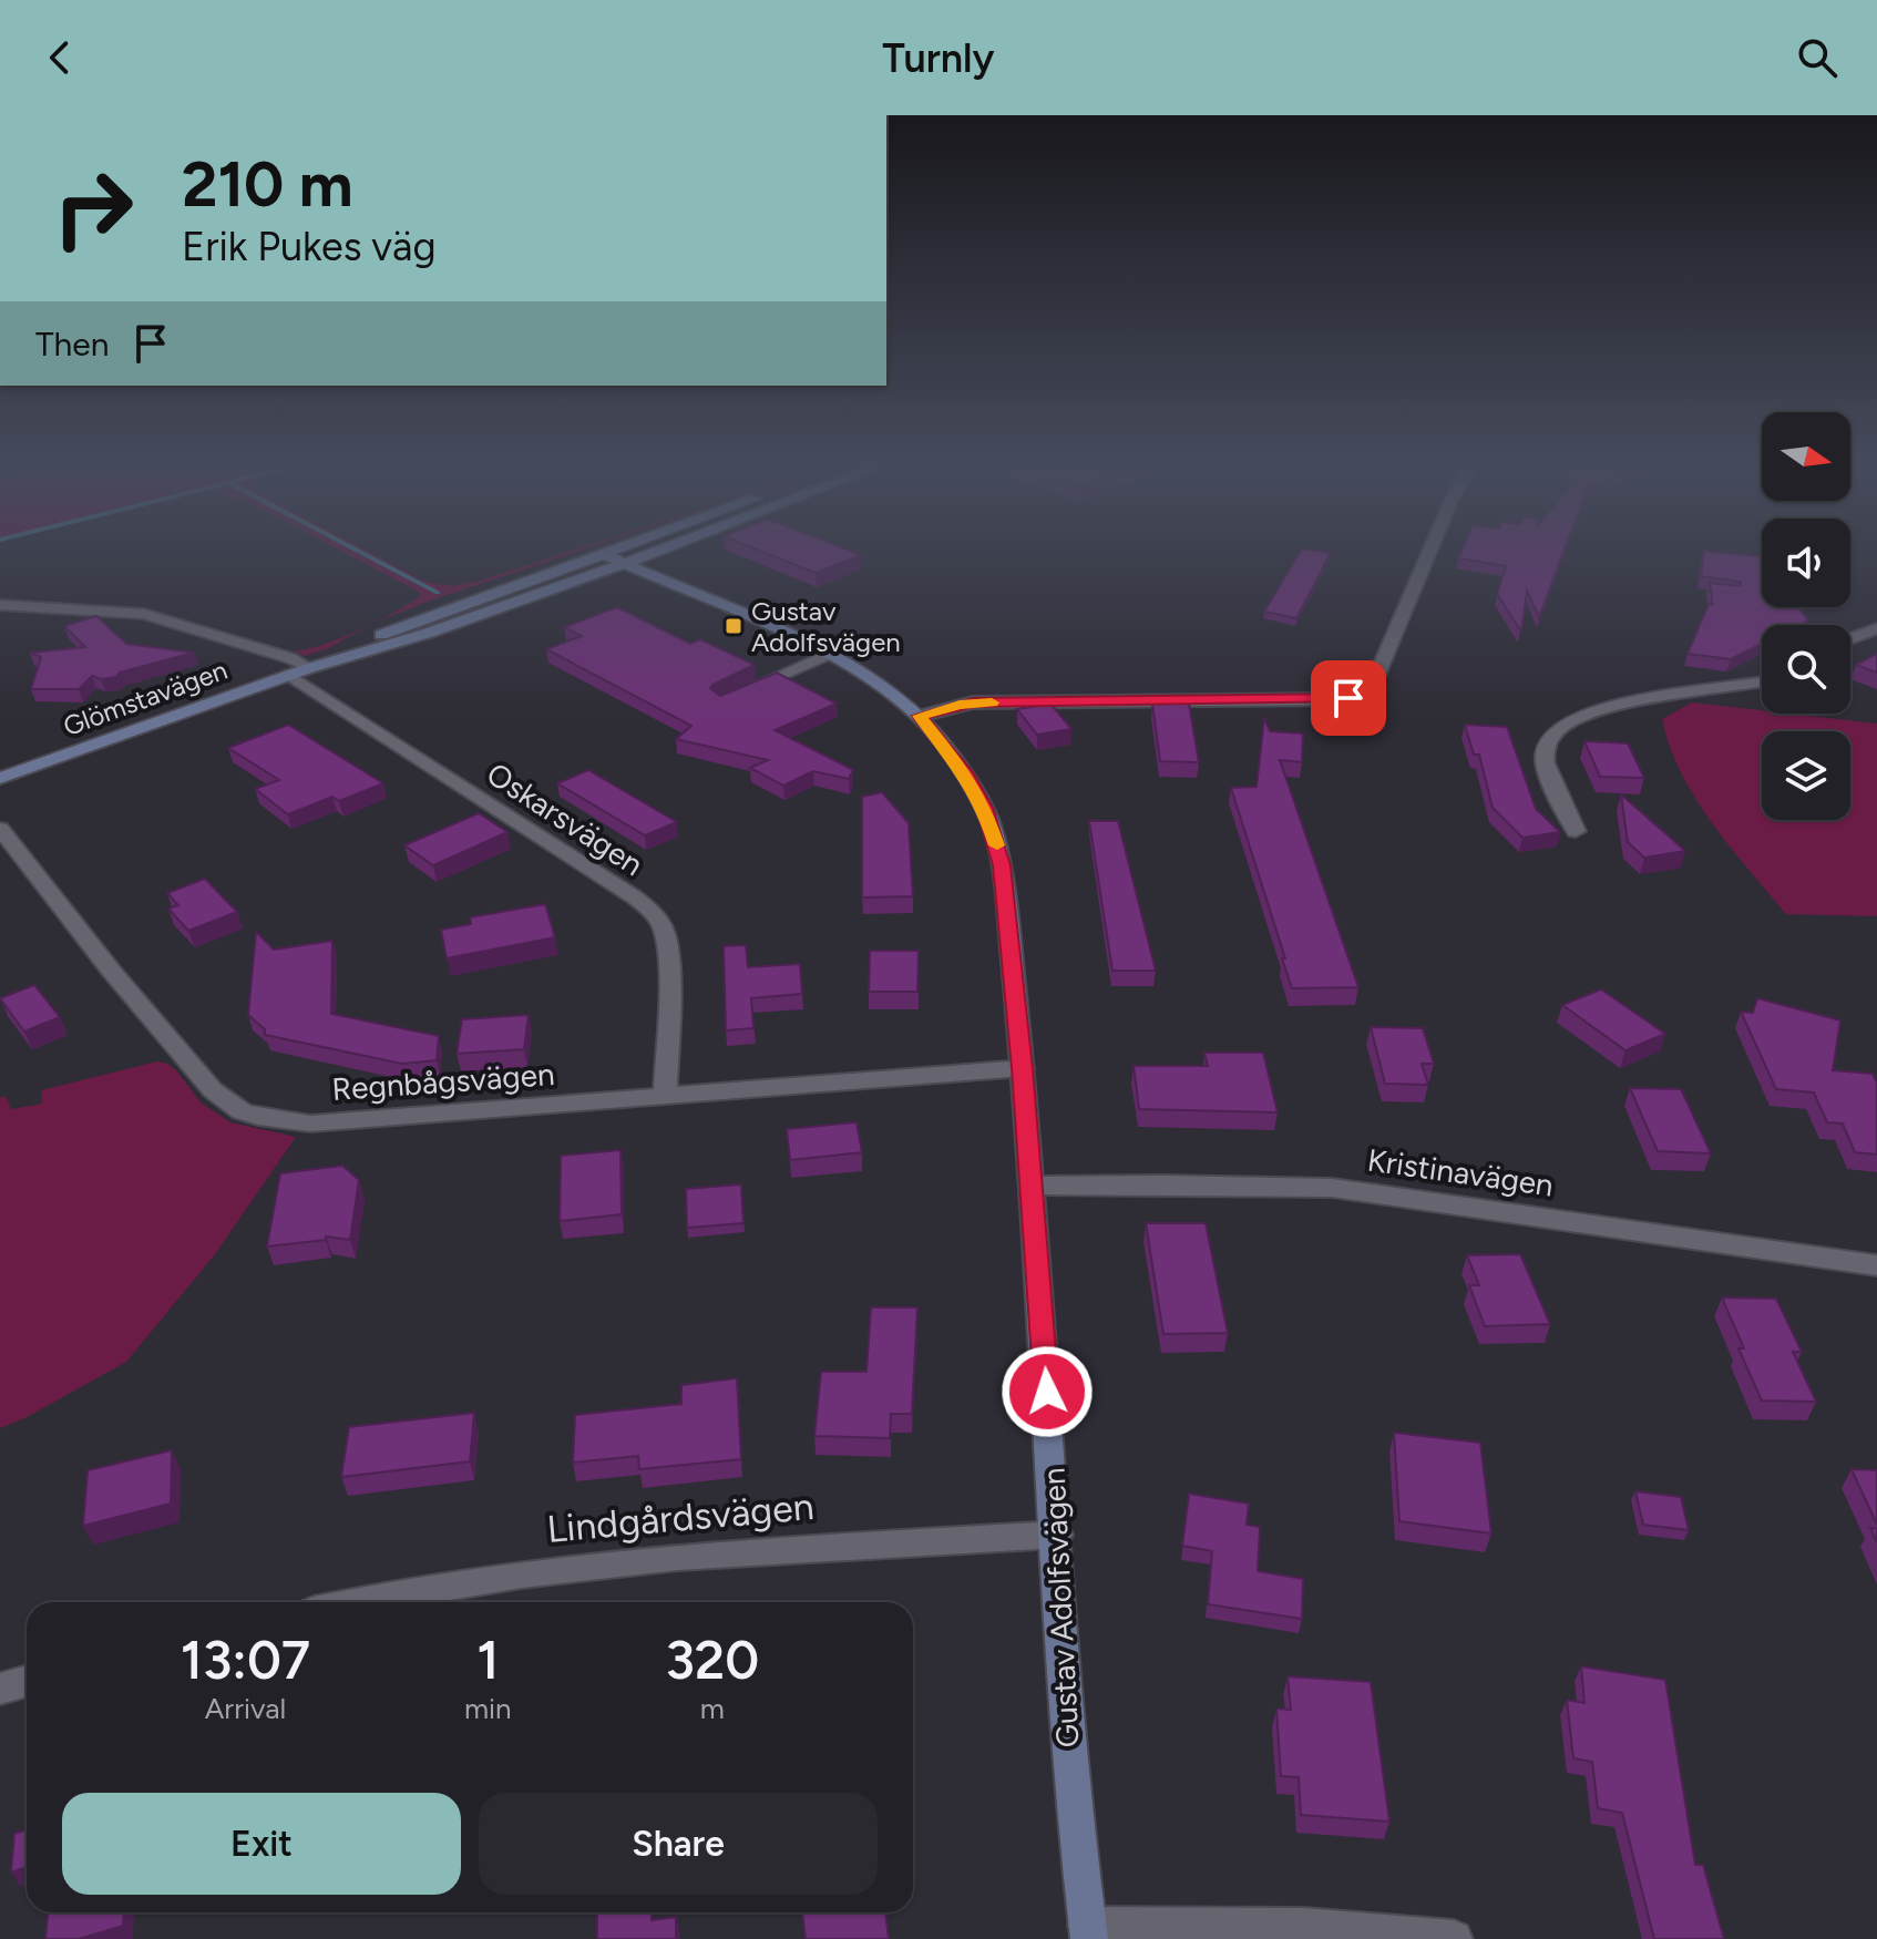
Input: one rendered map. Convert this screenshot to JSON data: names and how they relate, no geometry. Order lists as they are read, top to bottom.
{
  "streets": {
    "main road": ["Glömstavägen", "Gustav Adolfsvägen"],
    "street": [
      "Oskarsvägen",
      "Regnbågsvägen",
      "Kristinavägen",
      "Lindgårdsvägen"
    ]
  },
  "crossings": [
    ["Glömstavägen", "Oskarsvägen"],
    ["Glömstavägen", "Gustav Adolfsvägen"],
    ["Oskarsvägen", "Regnbågsvägen"],
    ["Regnbågsvägen", "Gustav Adolfsvägen"],
    ["Kristinavägen", "Gustav Adolfsvägen"],
    ["Lindgårdsvägen", "Gustav Adolfsvägen"]
  ],
  "places": {
    "transit": ["Gustav Adolfsvägen"]
  },
  "north": "right",
  "page": {
    "header": "Turnly",
    "turn": ["210 m", "Erik Pukes väg"],
    "then": "Then",
    "eta": [
      "13:07",
      "Arrival",
      "1",
      "min",
      "320",
      "m"
    ],
    "buttons": ["Exit", "Share"]
  }
}
